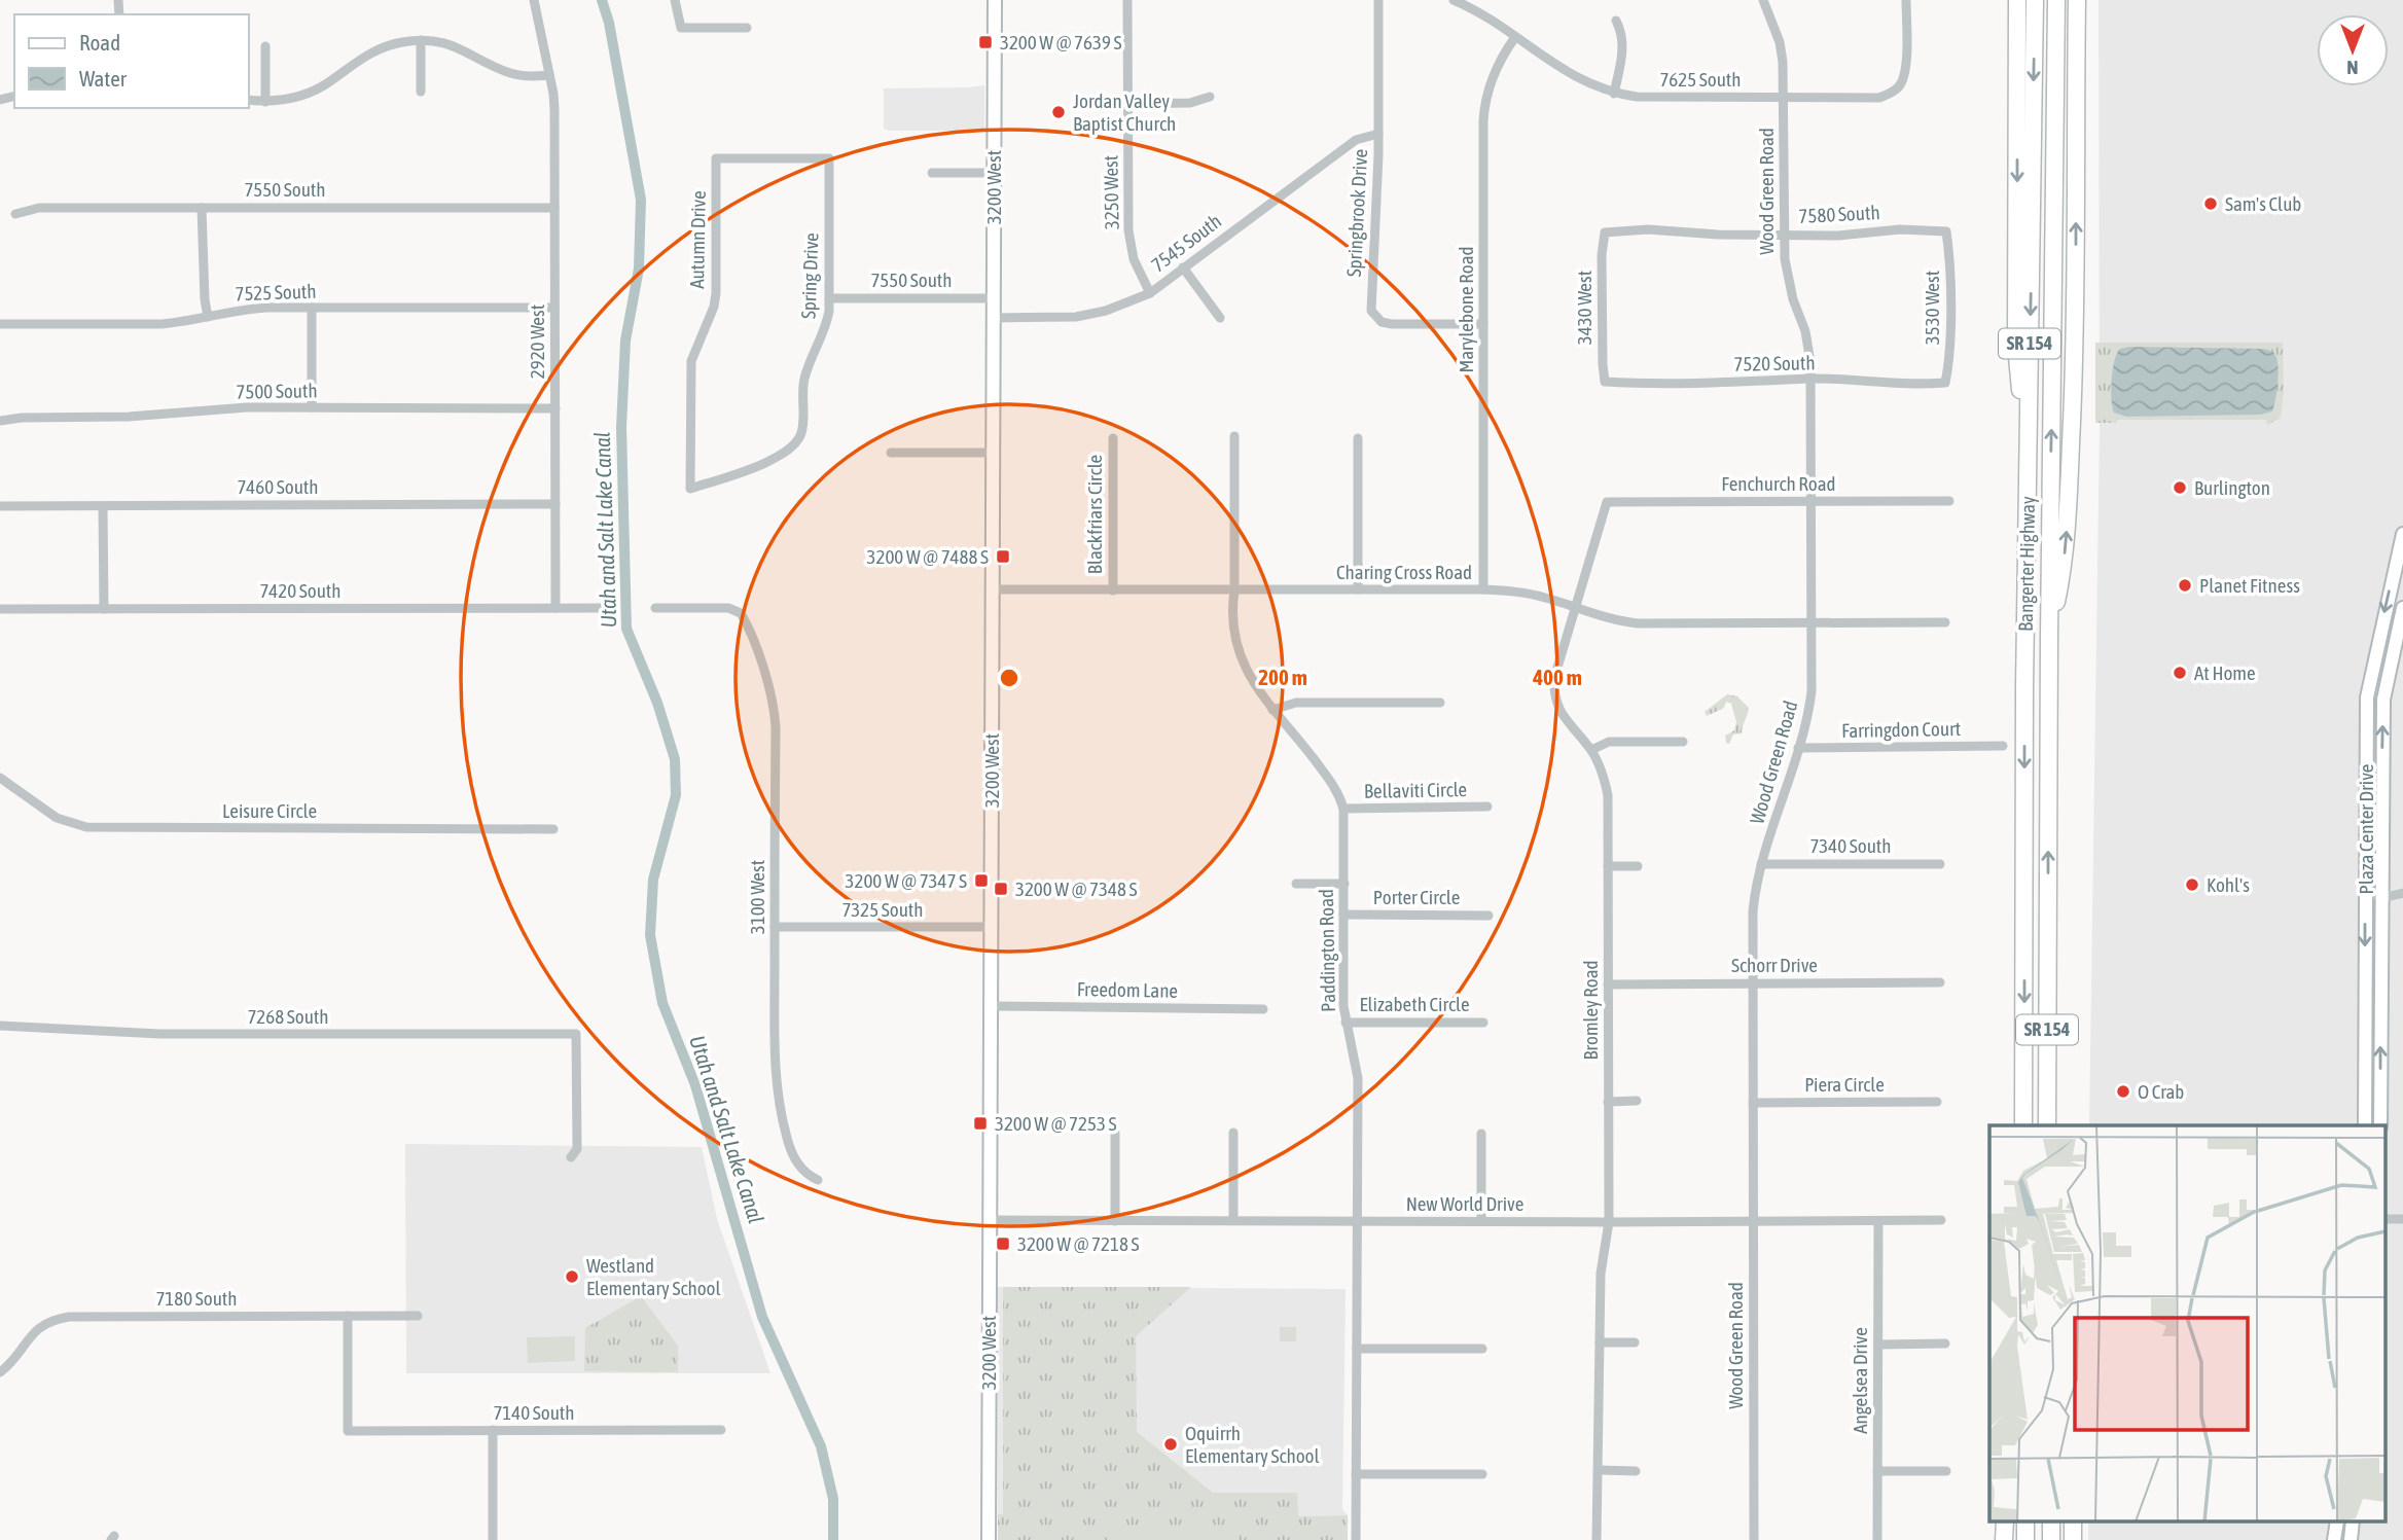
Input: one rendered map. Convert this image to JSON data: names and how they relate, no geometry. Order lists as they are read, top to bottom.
{
  "streets": {
    "highway": ["SR 154", "Bangerter Highway"],
    "street": [
      "7625 South",
      "3200 West",
      "7550 South",
      "Wood Green Road",
      "3250 West",
      "Springbrook Drive",
      "7580 South",
      "Autumn Drive",
      "7545 South",
      "Spring Drive",
      "7525 South",
      "3430 West",
      "3530 West",
      "Marylebone Road",
      "2920 West",
      "7520 South",
      "7500 South",
      "Fenchurch Road",
      "7460 South",
      "Blackfriars Circle",
      "Charing Cross Road",
      "7420 South",
      "Farringdon Court",
      "Bellaviti Circle",
      "Leisure Circle",
      "Plaza Center Drive",
      "7340 South",
      "3100 West",
      "Porter Circle",
      "7325 South",
      "Paddington Road",
      "Schorr Drive",
      "Freedom Lane",
      "Elizabeth Circle",
      "Bromley Road",
      "7268 South",
      "Piera Circle",
      "New World Drive",
      "7180 South",
      "Angelsea Drive",
      "7140 South"
    ]
  },
  "crossings": [
    ["7625 South", "Wood Green Road"],
    ["7625 South", "Marylebone Road"],
    ["3200 West", "7550 South"],
    ["3200 West", "7545 South"],
    ["3200 West", "Charing Cross Road"],
    ["3200 West", "7325 South"],
    ["3200 West", "Freedom Lane"],
    ["3200 West", "New World Drive"],
    ["7550 South", "Spring Drive"],
    ["7550 South", "2920 West"],
    ["Wood Green Road", "7580 South"],
    ["Wood Green Road", "7520 South"],
    ["Wood Green Road", "Fenchurch Road"],
    ["Wood Green Road", "Charing Cross Road"],
    ["Wood Green Road", "Farringdon Court"],
    ["Wood Green Road", "7340 South"],
    ["Wood Green Road", "Schorr Drive"],
    ["Wood Green Road", "Piera Circle"],
    ["Wood Green Road", "New World Drive"],
    ["3250 West", "7545 South"],
    ["Springbrook Drive", "7545 South"],
    ["Springbrook Drive", "Marylebone Road"],
    ["7580 South", "3430 West"],
    ["7580 South", "3530 West"],
    ["Autumn Drive", "Spring Drive"],
    ["7525 South", "2920 West"],
    ["3430 West", "7520 South"],
    ["3530 West", "7520 South"],
    ["Marylebone Road", "Charing Cross Road"],
    ["2920 West", "7500 South"],
    ["2920 West", "7460 South"],
    ["2920 West", "7420 South"],
    ["Fenchurch Road", "Bromley Road"],
    ["Blackfriars Circle", "Charing Cross Road"],
    ["Charing Cross Road", "Paddington Road"],
    ["Charing Cross Road", "Bromley Road"],
    ["Bellaviti Circle", "Paddington Road"],
    ["3100 West", "7325 South"],
    ["Porter Circle", "Paddington Road"],
    ["Paddington Road", "Elizabeth Circle"],
    ["Paddington Road", "New World Drive"],
    ["Schorr Drive", "Bromley Road"],
    ["Bromley Road", "New World Drive"],
    ["New World Drive", "Angelsea Drive"],
    ["7180 South", "7140 South"]
  ],
  "water": ["Utah and Salt Lake Canal"],
  "places": {
    "transit": [
      "3200 W @ 7639 S",
      "3200 W @ 7488 S",
      "3200 W @ 7347 S",
      "3200 W @ 7348 S",
      "3200 W @ 7253 S",
      "3200 W @ 7218 S"
    ],
    "other": [
      "Jordan Valley Baptist Church",
      "Sam's Club",
      "Burlington",
      "Planet Fitness",
      "At Home",
      "Kohl's",
      "O Crab",
      "Westland Elementary School",
      "Oquirrh Elementary School"
    ]
  },
  "legend": ["Road", "Water"],
  "north": "bottom",
  "rings": ["200 m", "400 m"]
}
